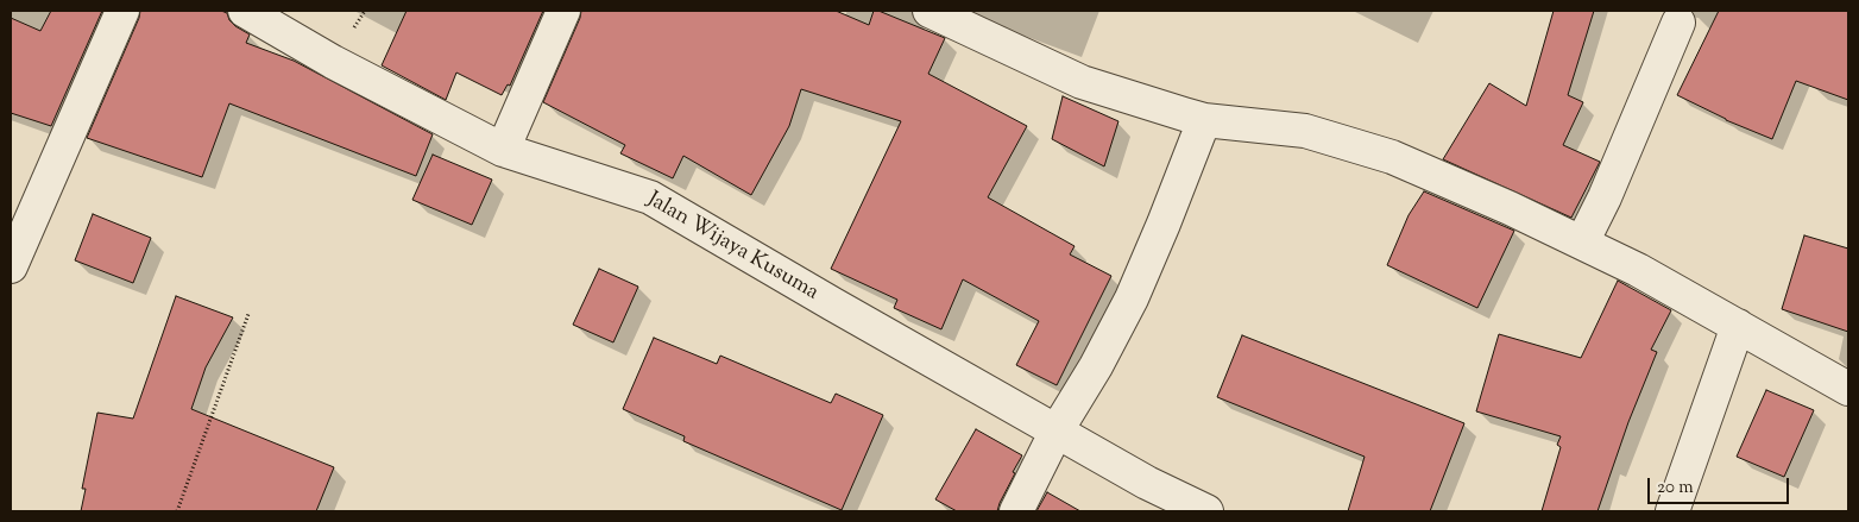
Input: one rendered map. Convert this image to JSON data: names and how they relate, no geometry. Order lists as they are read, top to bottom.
{
  "streets": {
    "street": ["Jalan Wijaya Kusuma"]
  },
  "scale_bar": "20 m"
}
